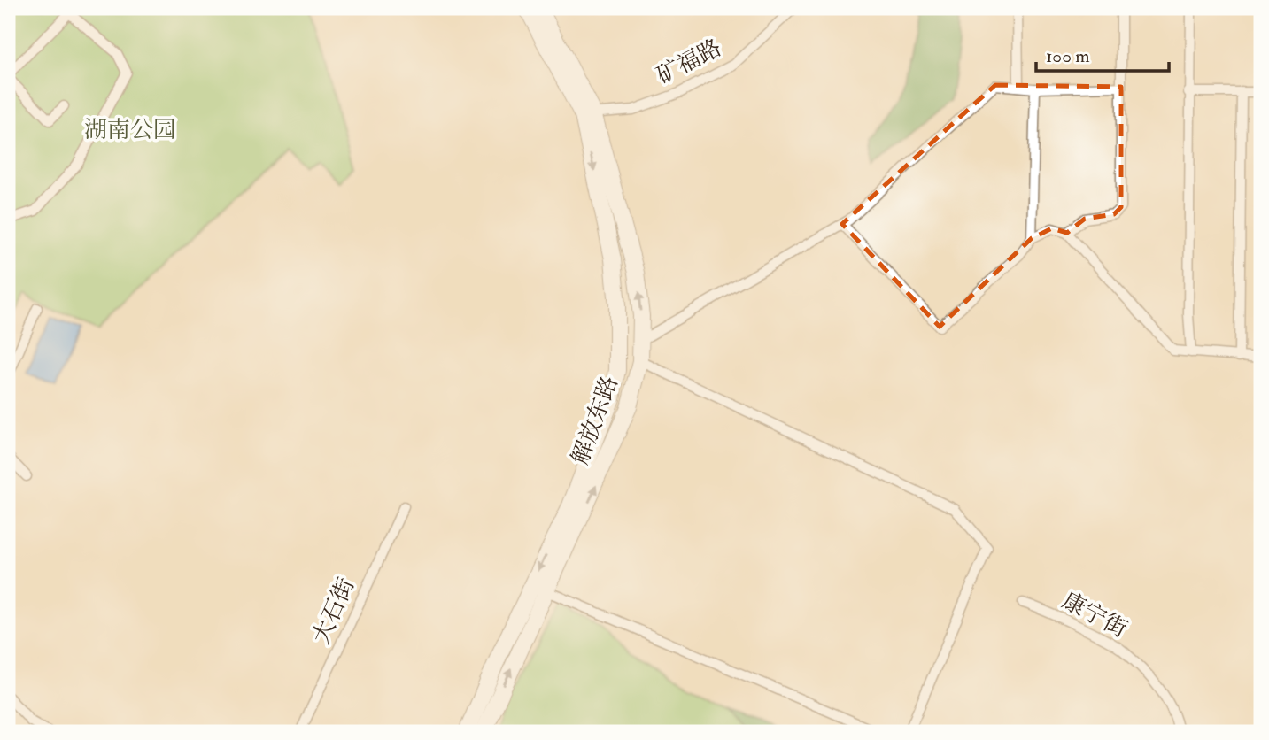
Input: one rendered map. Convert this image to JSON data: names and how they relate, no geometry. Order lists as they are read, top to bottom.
{
  "streets": {
    "main road": ["解放东路"],
    "street": ["矿福路", "大石街", "康宁街"]
  },
  "crossings": [
    ["矿福路", "解放东路"]
  ],
  "parks": ["湖南公园"],
  "scale_bar": "100 m"
}
